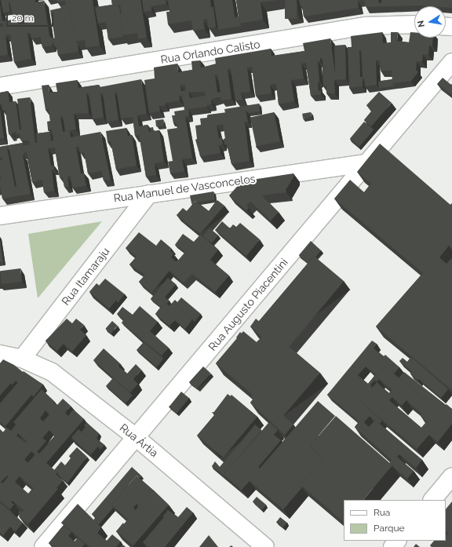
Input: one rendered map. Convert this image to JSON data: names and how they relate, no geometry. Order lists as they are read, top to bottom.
{
  "streets": {
    "street": [
      "Rua Orlando Calisto",
      "Rua Manuel de Vasconcelos",
      "Rua Itamaraju",
      "Rua Augusto Piacentini",
      "Rua Ártia"
    ]
  },
  "crossings": [
    ["Rua Manuel de Vasconcelos", "Rua Itamaraju"],
    ["Rua Manuel de Vasconcelos", "Rua Augusto Piacentini"],
    ["Rua Itamaraju", "Rua Ártia"],
    ["Rua Augusto Piacentini", "Rua Ártia"]
  ],
  "legend": ["Rua", "Parque"],
  "scale_bar": "20 m",
  "north": "left"
}
